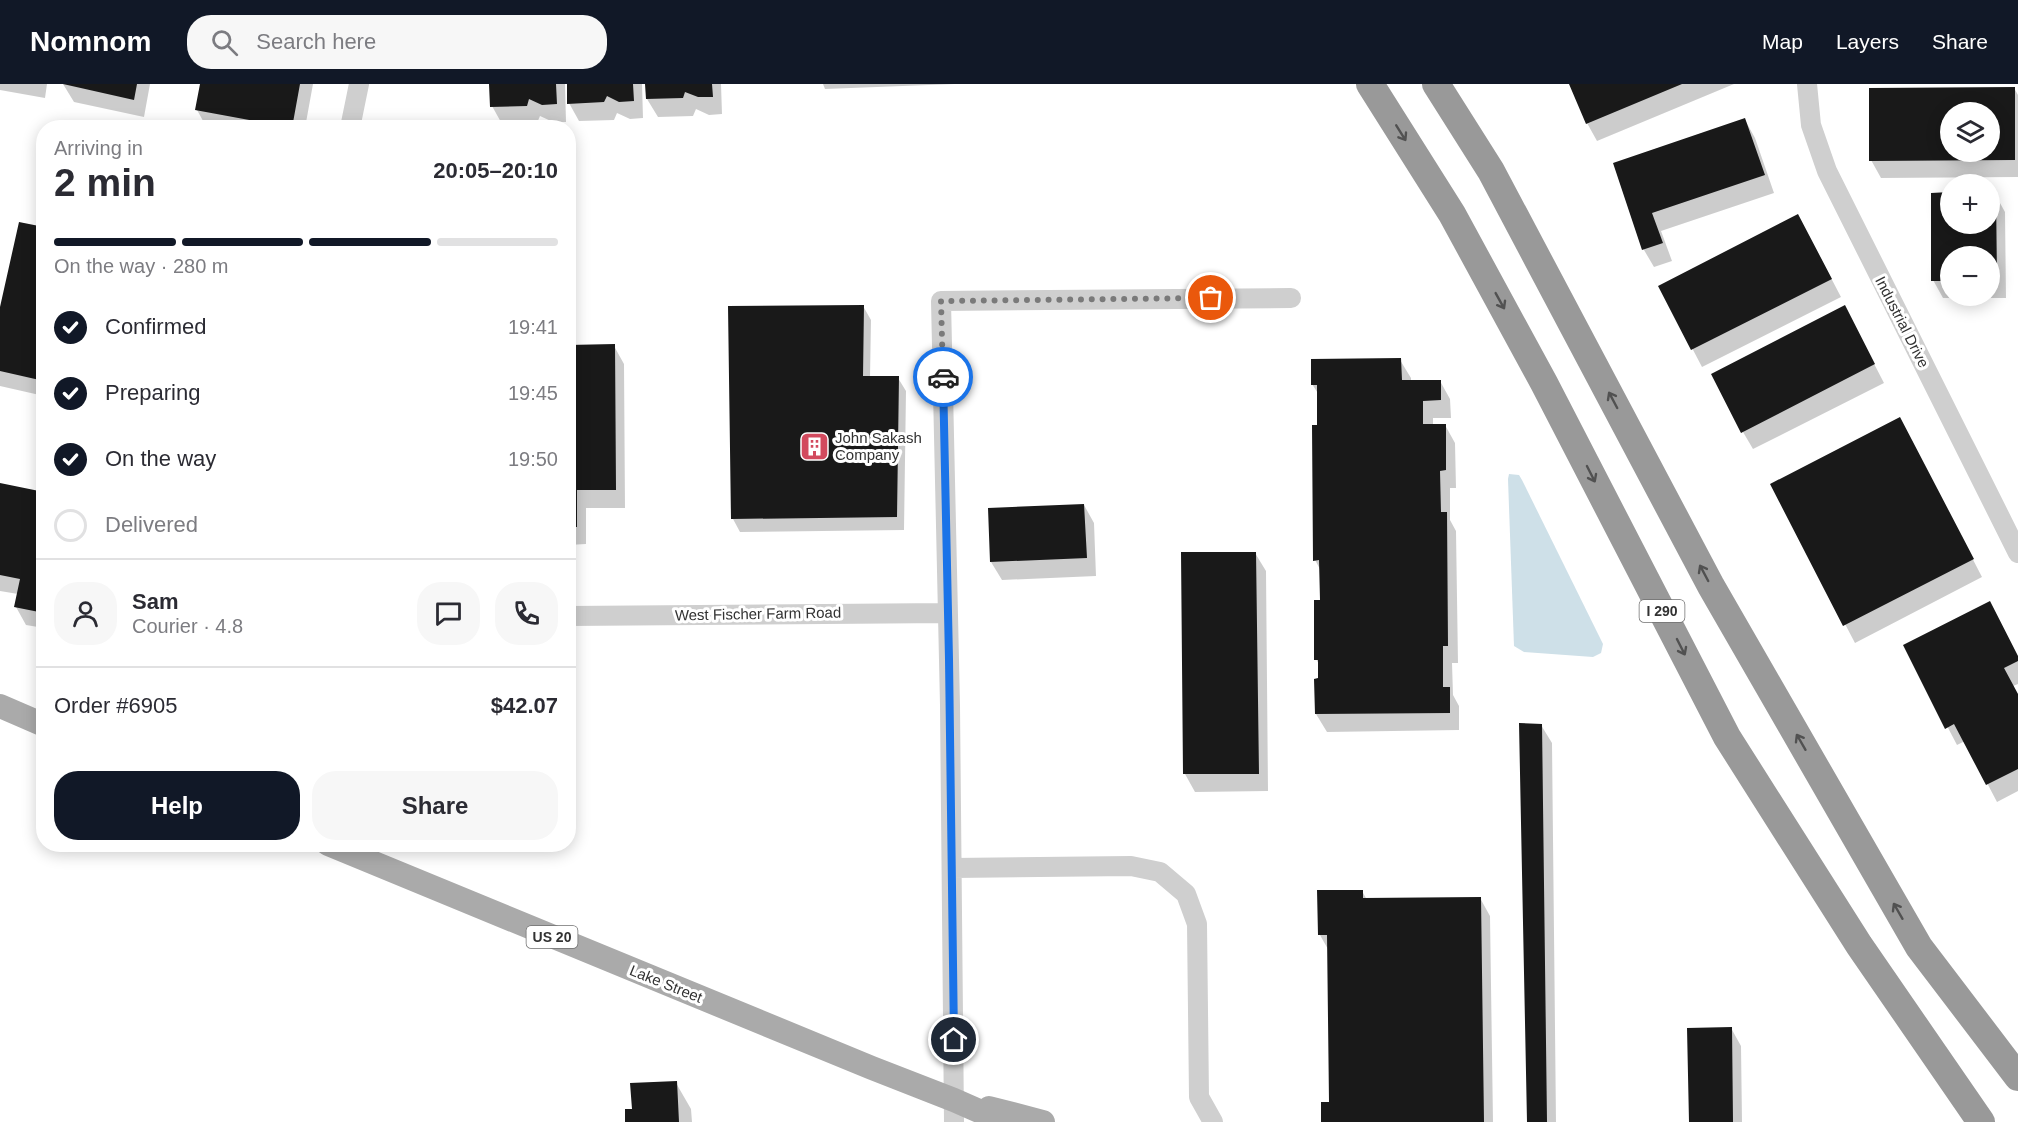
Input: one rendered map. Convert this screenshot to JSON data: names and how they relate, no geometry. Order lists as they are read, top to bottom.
{
  "streets": {
    "highway": ["I 290"],
    "main road": ["US 20", "Lake Street"],
    "street": ["Industrial Drive", "West Fischer Farm Road"]
  },
  "crossings": [
    ["US 20", "Lake Street"]
  ],
  "places": {
    "building": ["John Sakash Company"]
  },
  "page": {
    "header": "Nomnom",
    "search": "Search here",
    "nav": ["Map", "Layers", "Share"],
    "map_buttons": ["+", "−"],
    "heading": ["2 min", "Arriving in", "20:05–20:10"],
    "panel": [
      "Sam",
      "Courier · 4.8",
      "Order #6905",
      "$42.07"
    ],
    "bar": "On the way · 280 m",
    "list": [
      ["Confirmed", "19:41"],
      ["Preparing", "19:45"],
      ["On the way", "19:50"],
      "Delivered"
    ],
    "buttons": ["Help", "Share"]
  }
}
